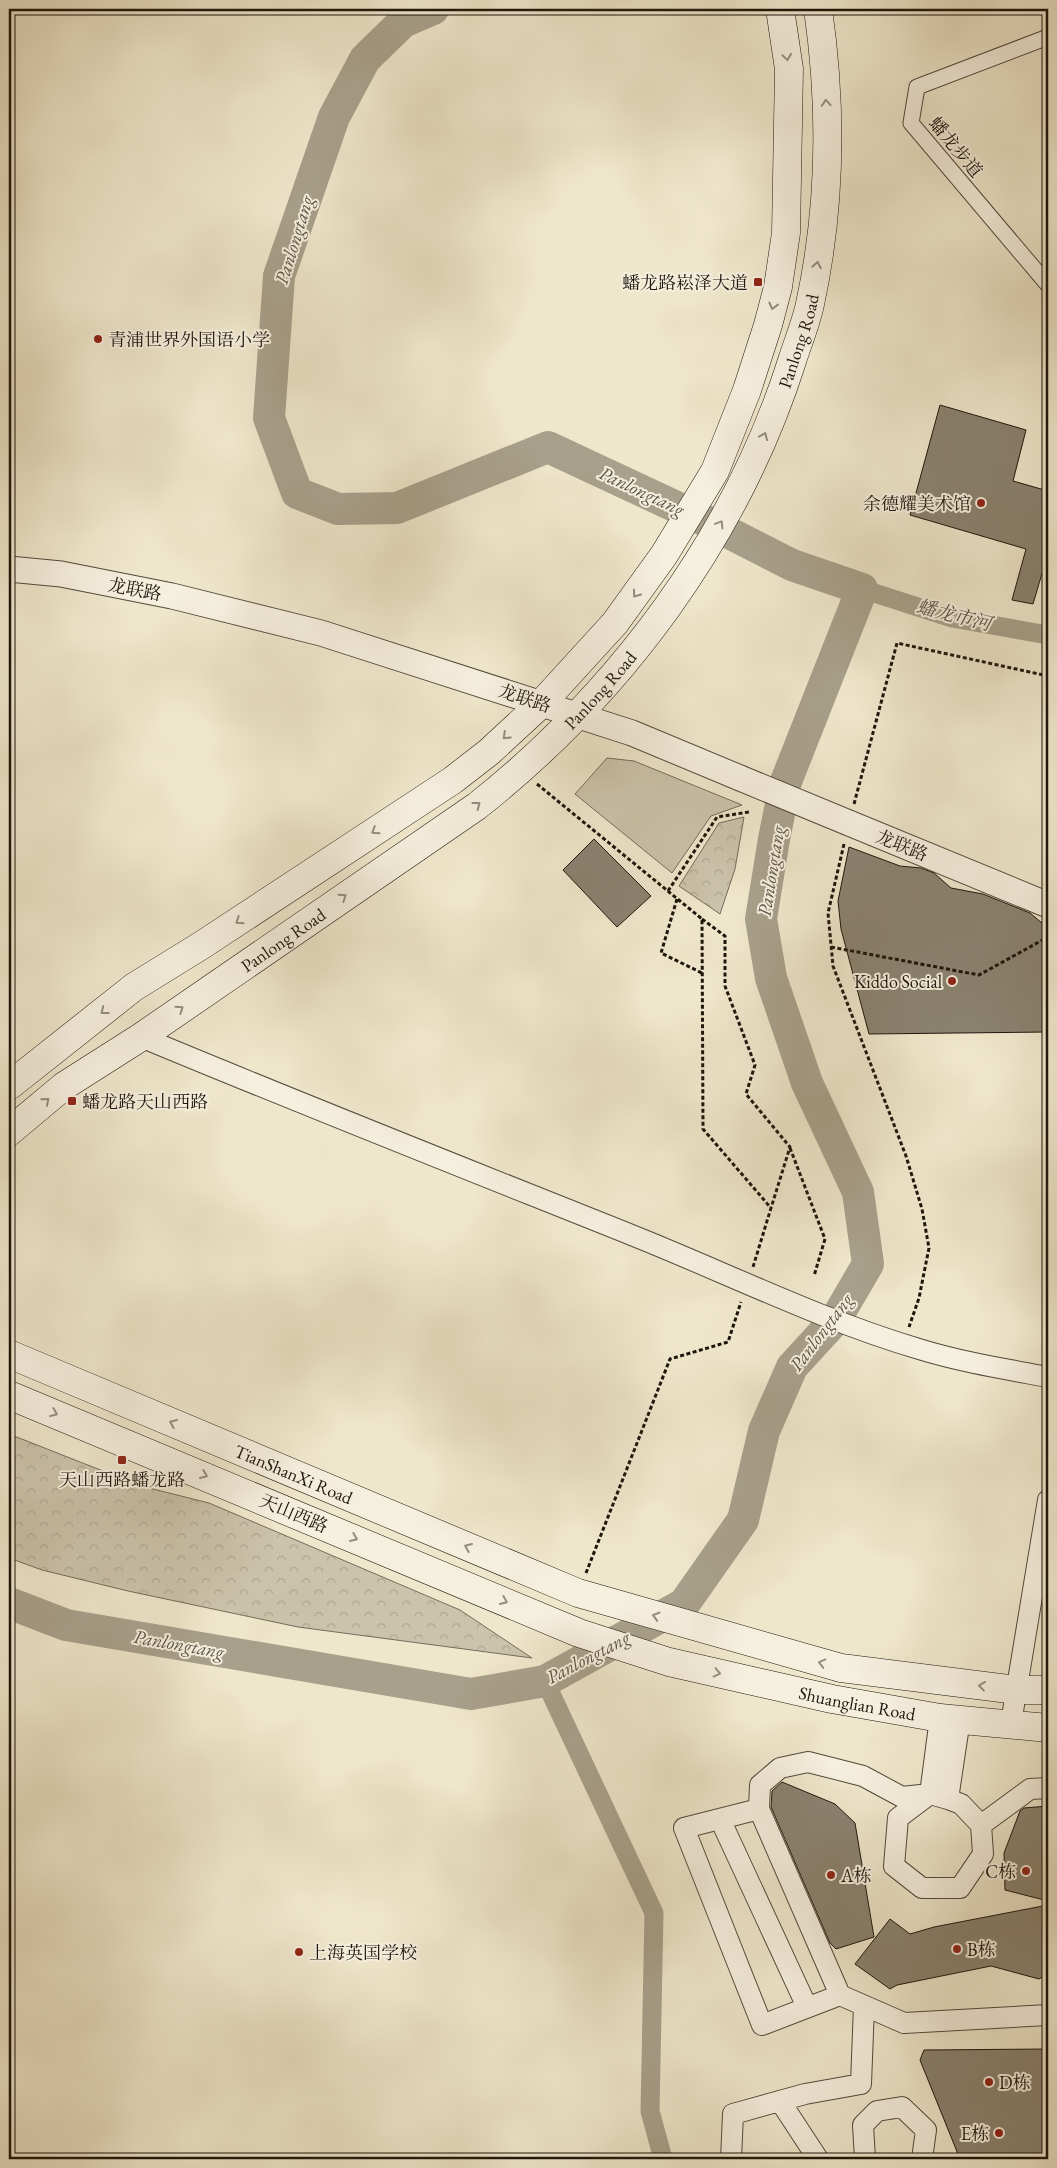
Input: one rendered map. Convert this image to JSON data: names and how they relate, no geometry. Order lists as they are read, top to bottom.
{
  "streets": {
    "main road": [
      "Panlong Road",
      "TianShanXi Road",
      "天山西路",
      "Shuanglian Road"
    ],
    "street": ["蟠龙步道", "龙联路"]
  },
  "crossings": [
    ["Panlong Road", "龙联路"],
    ["天山西路", "Shuanglian Road"]
  ],
  "one_way": ["TianShanXi Road", "天山西路", "Shuanglian Road"],
  "water": ["Panlongtang", "蟠龙市河"],
  "places": {
    "transit": ["蟠龙路崧泽大道", "蟠龙路天山西路", "天山西路蟠龙路"],
    "other": [
      "青浦世界外国语小学",
      "余德耀美术馆",
      "Kiddo Social",
      "C栋",
      "A栋",
      "B栋",
      "上海英国学校",
      "D栋",
      "E栋"
    ]
  }
}
